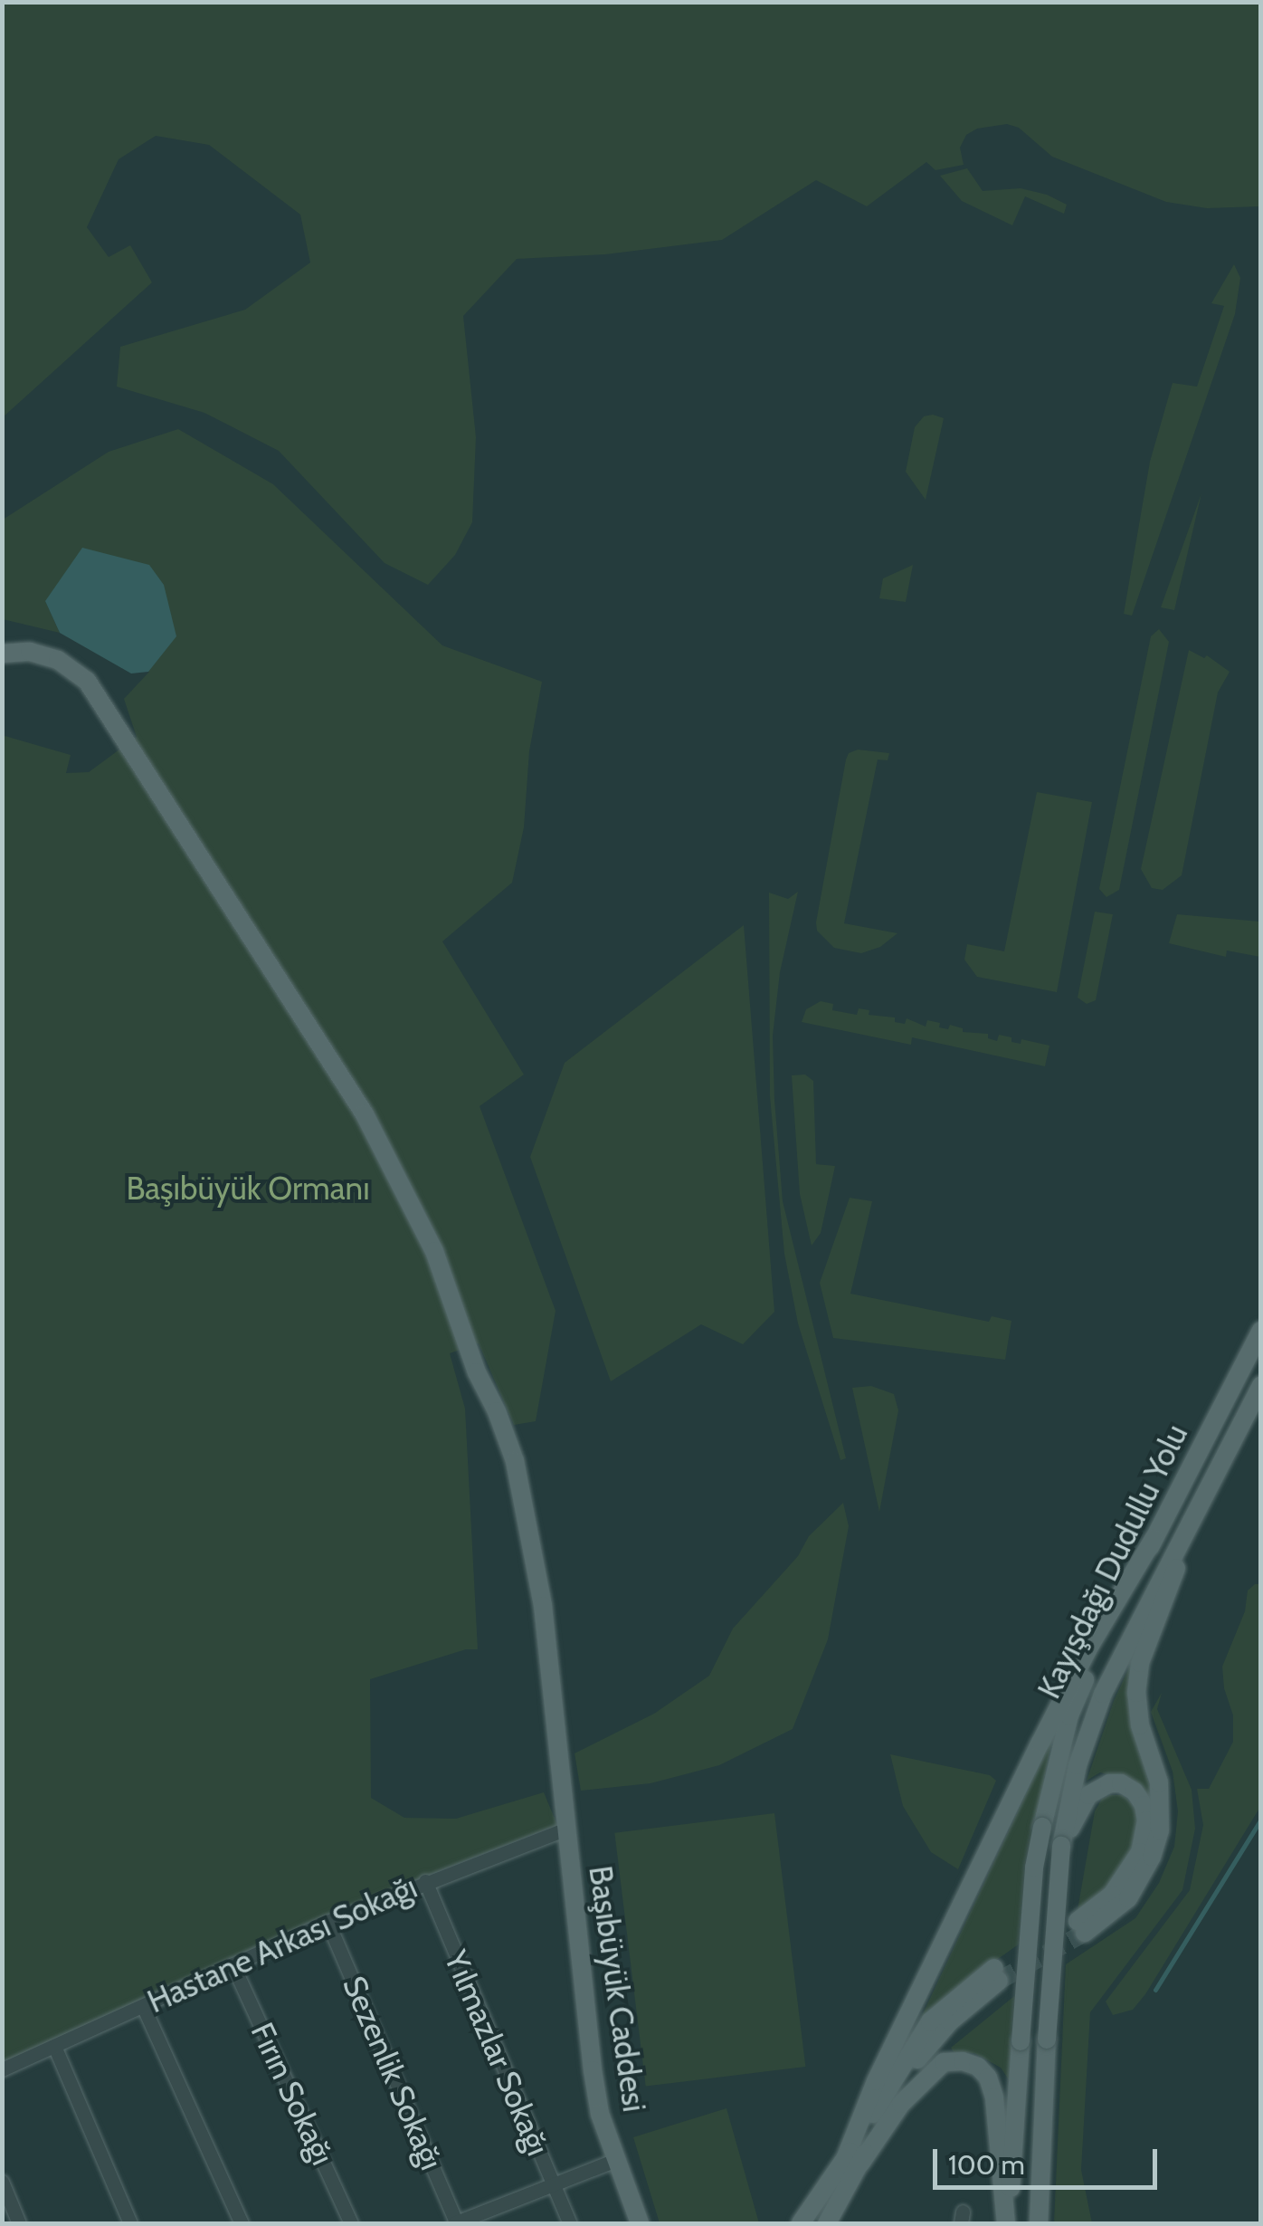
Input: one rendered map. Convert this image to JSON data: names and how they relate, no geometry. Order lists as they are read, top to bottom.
{
  "streets": {
    "main road": ["Kayışdağı Dudullu Yolu", "Başıbüyük Caddesi"],
    "street": [
      "Hastane Arkası Sokağı",
      "Yılmazlar Sokağı",
      "Sezenlik Sokağı",
      "Fırın Sokağı"
    ]
  },
  "crossings": [
    ["Hastane Arkası Sokağı", "Başıbüyük Caddesi"],
    ["Hastane Arkası Sokağı", "Yılmazlar Sokağı"],
    ["Hastane Arkası Sokağı", "Sezenlik Sokağı"],
    ["Hastane Arkası Sokağı", "Fırın Sokağı"]
  ],
  "parks": ["Başıbüyük Ormanı"],
  "scale_bar": "100 m"
}
